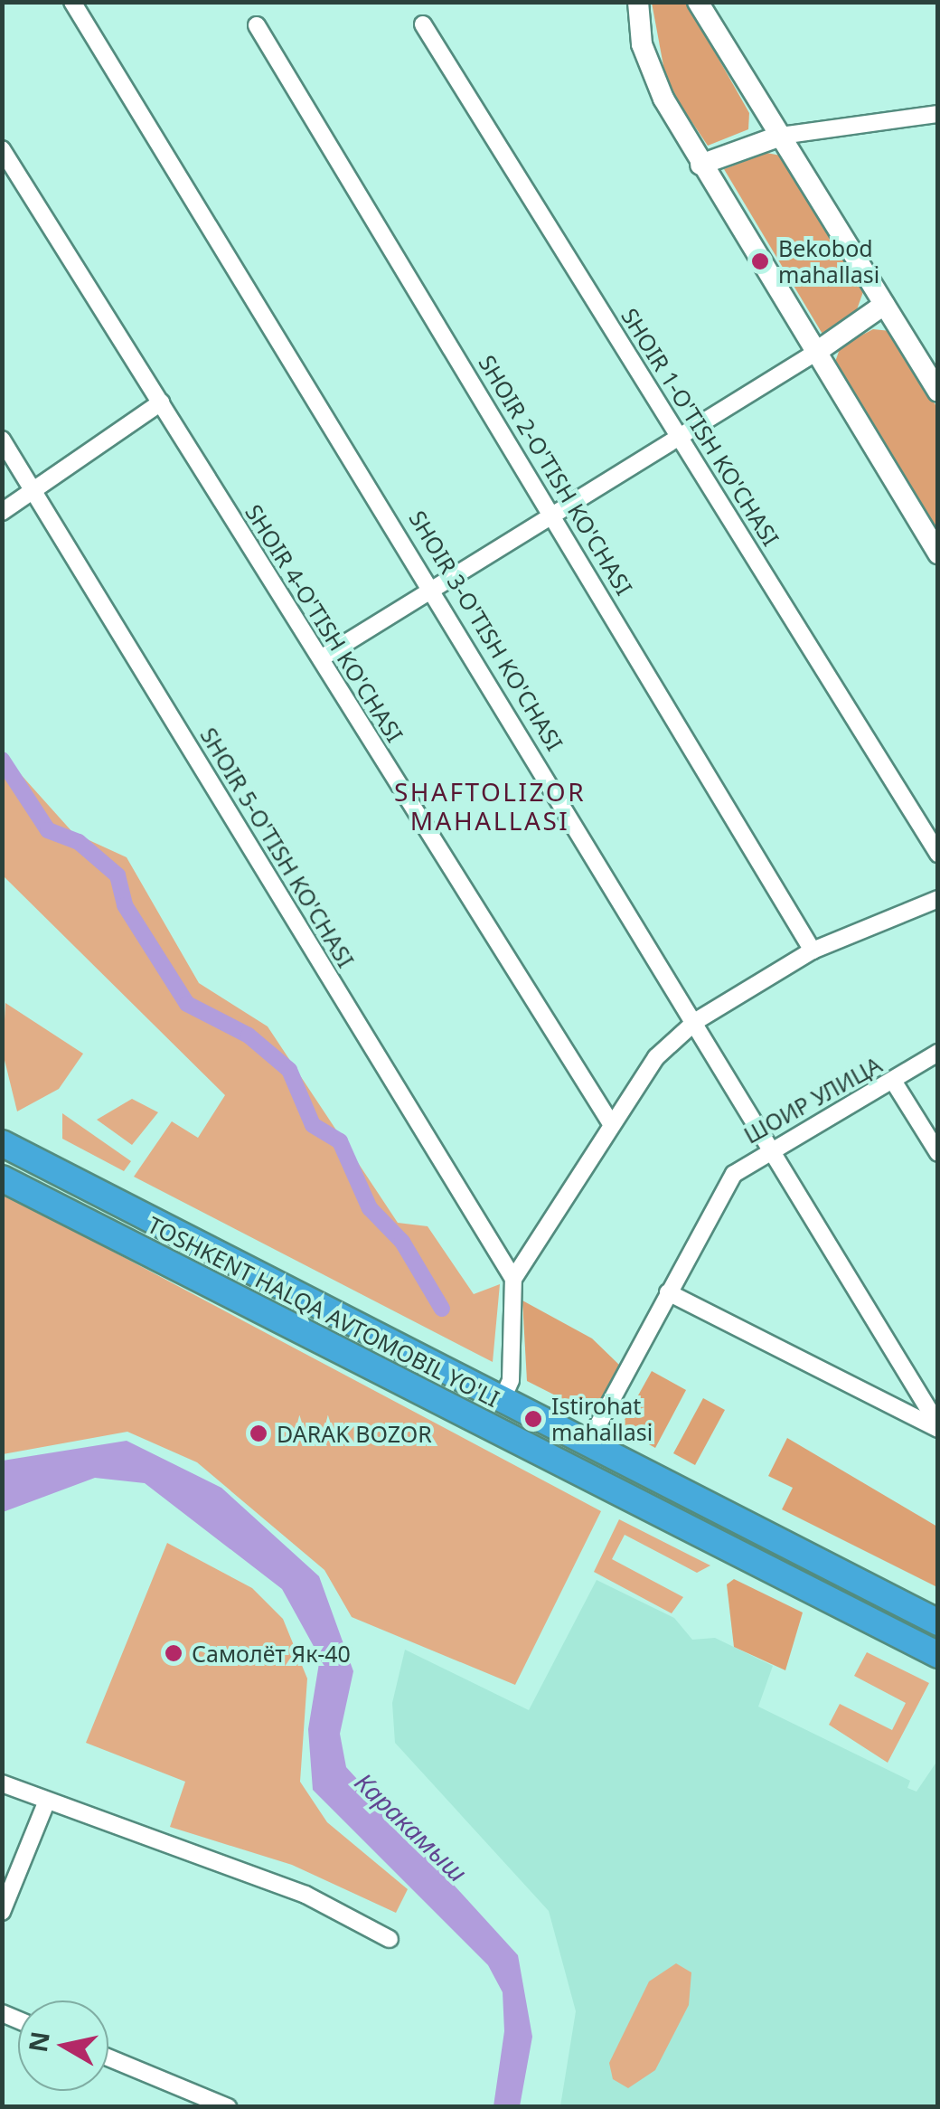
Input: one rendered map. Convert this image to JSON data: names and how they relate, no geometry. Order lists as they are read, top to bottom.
{
  "streets": {
    "highway": ["TOSHKENT HALQA AVTOMOBIL YO'LI"],
    "street": [
      "SHOIR 1-O'TISH KO'CHASI",
      "SHOIR 2-O'TISH KO'CHASI",
      "SHOIR 4-O'TISH KO'CHASI",
      "SHOIR 3-O'TISH KO'CHASI",
      "SHOIR 5-O'TISH KO'CHASI",
      "ШОИР УЛИЦА"
    ]
  },
  "crossings": [
    ["SHOIR 3-O'TISH KO'CHASI", "ШОИР УЛИЦА"],
    ["ШОИР УЛИЦА", "TOSHKENT HALQA AVTOMOBIL YO'LI"]
  ],
  "districts": ["SHAFTOLIZOR MAHALLASI"],
  "water": ["Каракамыш"],
  "places": [
    "Bekobod mahallasi",
    "Istirohat mahallasi",
    "DARAK BOZOR",
    "Самолёт Як-40"
  ],
  "north": "left"
}
